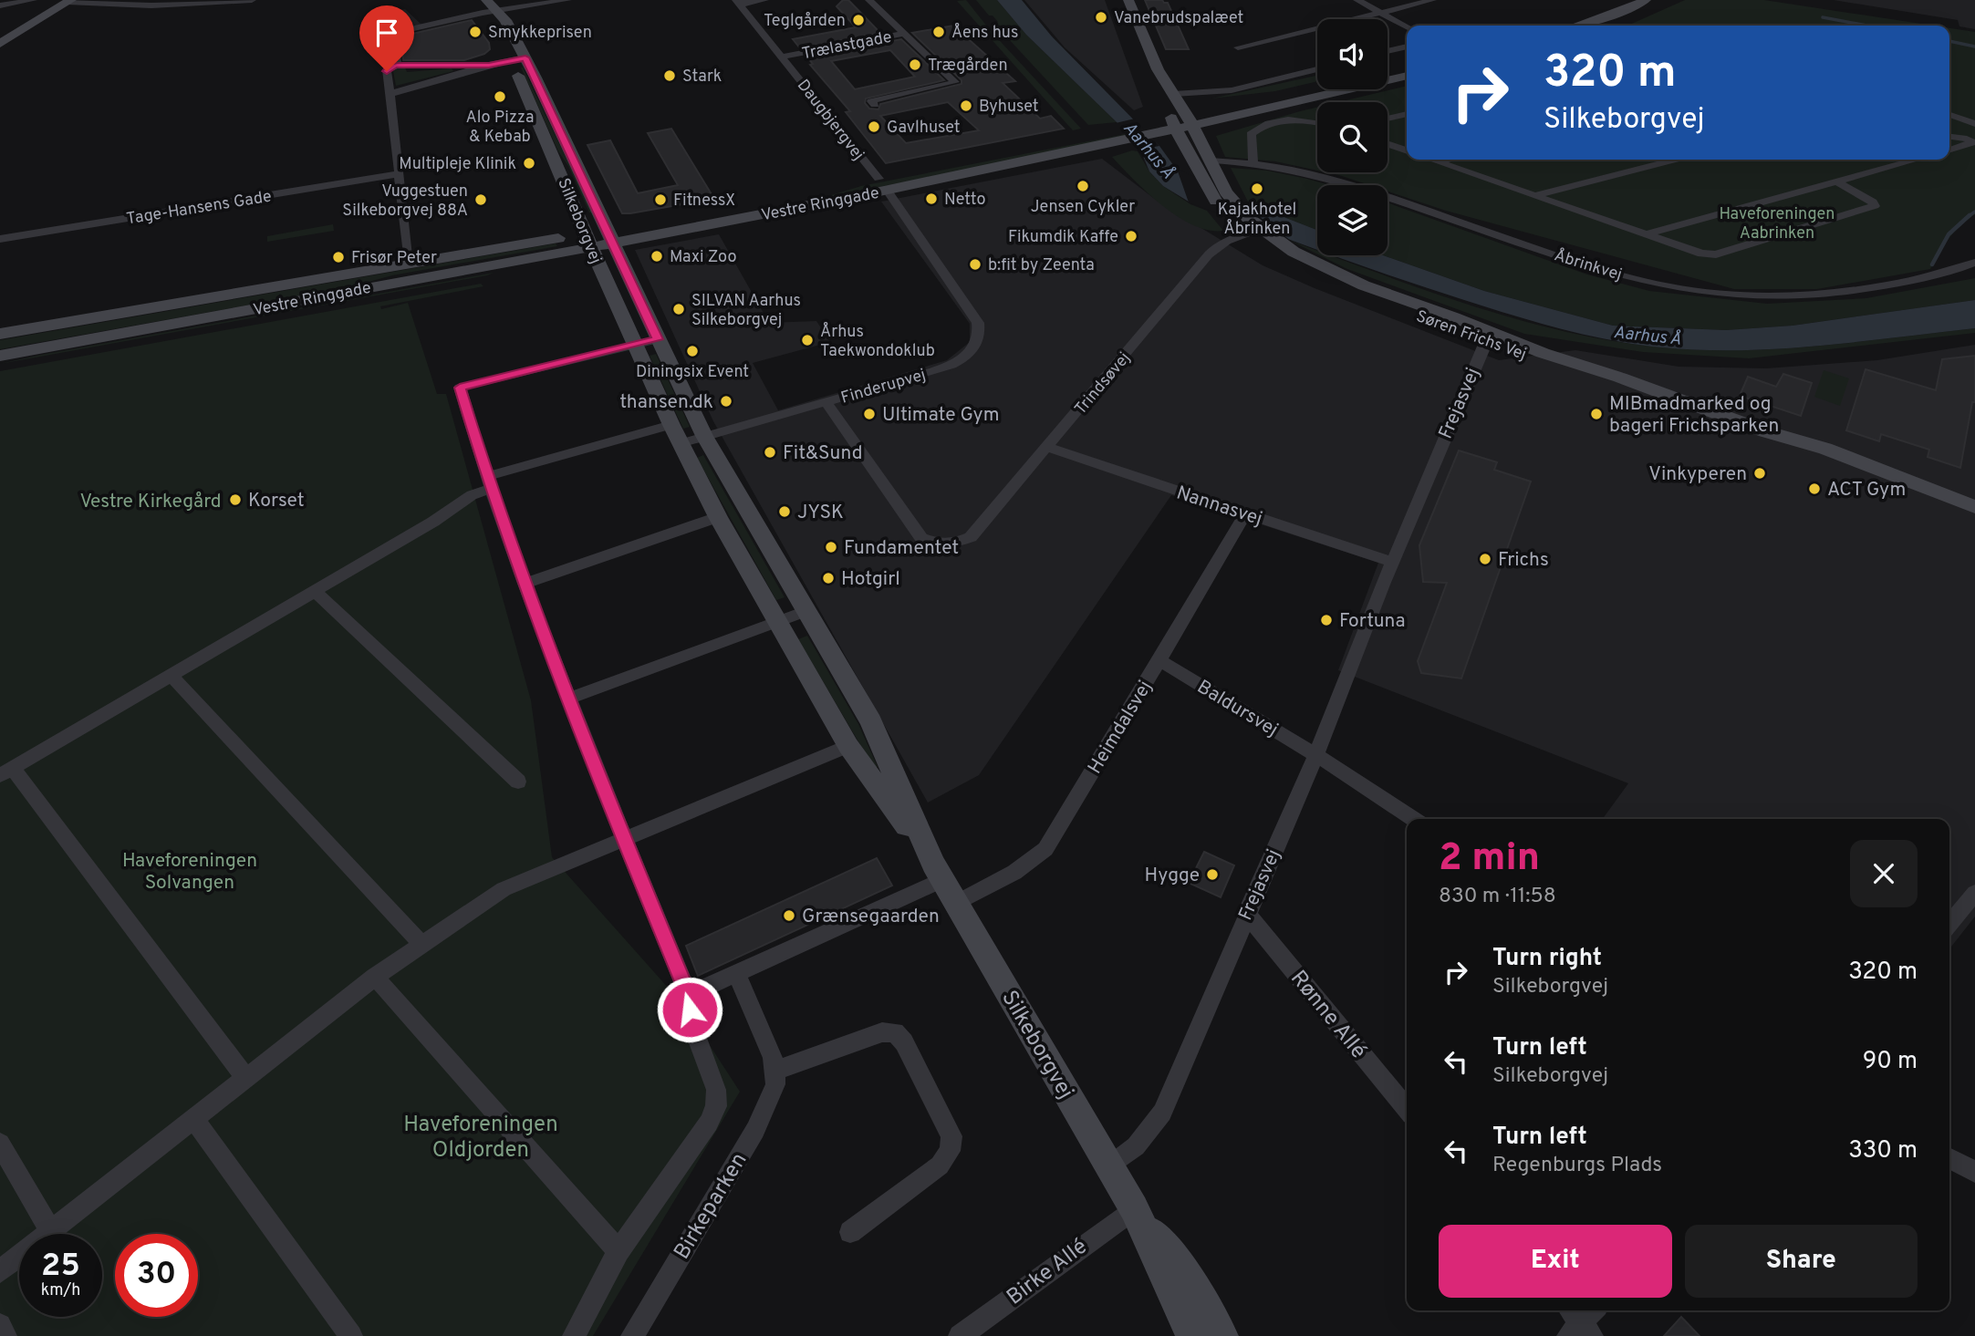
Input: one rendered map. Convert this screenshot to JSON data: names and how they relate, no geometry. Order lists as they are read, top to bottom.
{
  "streets": {
    "street": [
      "Trælastgade",
      "Daugbjergvej",
      "Vestre Ringgade",
      "Tage-Hansens Gade",
      "Silkeborgvej",
      "Åbrinkvej",
      "Søren Frichs Vej",
      "Trindsøvej",
      "Finderupvej",
      "Frejasvej",
      "Nannasvej",
      "Baldursvej",
      "Heimdalsvej",
      "Rønne Allé",
      "Birkeparken",
      "Birke Allé"
    ]
  },
  "crossings": [
    ["Trælastgade", "Daugbjergvej"],
    ["Daugbjergvej", "Vestre Ringgade"],
    ["Daugbjergvej", "Finderupvej"],
    ["Vestre Ringgade", "Silkeborgvej"],
    ["Vestre Ringgade", "Søren Frichs Vej"],
    ["Vestre Ringgade", "Finderupvej"],
    ["Silkeborgvej", "Finderupvej"],
    ["Silkeborgvej", "Frejasvej"],
    ["Silkeborgvej", "Heimdalsvej"],
    ["Silkeborgvej", "Birke Allé"],
    ["Åbrinkvej", "Søren Frichs Vej"],
    ["Søren Frichs Vej", "Trindsøvej"],
    ["Søren Frichs Vej", "Frejasvej"],
    ["Trindsøvej", "Finderupvej"],
    ["Trindsøvej", "Nannasvej"],
    ["Frejasvej", "Nannasvej"],
    ["Frejasvej", "Baldursvej"],
    ["Frejasvej", "Rønne Allé"],
    ["Nannasvej", "Heimdalsvej"],
    ["Baldursvej", "Heimdalsvej"]
  ],
  "water": ["Aarhus Å"],
  "parks": [
    "Haveforeningen Aabrinken",
    "Vestre Kirkegård",
    "Haveforeningen Solvangen",
    "Haveforeningen Oldjorden"
  ],
  "places": [
    "Vanebrudspalæet",
    "Teglgården",
    "Smykkeprisen",
    "Åens hus",
    "Trægården",
    "Stark",
    "Alo Pizza & Kebab",
    "Byhuset",
    "Gavlhuset",
    "Multipleje Klinik",
    "Jensen Cykler",
    "Kajakhotel Åbrinken",
    "Netto",
    "Vuggestuen Silkeborgvej 88A",
    "FitnessX",
    "Fikumdik Kaffe",
    "Maxi Zoo",
    "Frisør Peter",
    "b:fit by Zeenta",
    "SILVAN Aarhus Silkeborgvej",
    "Århus Taekwondoklub",
    "Diningsix Event",
    "thansen.dk",
    "Ultimate Gym",
    "MIBmadmarked og bageri Frichsparken",
    "Fit&Sund",
    "Vinkyperen",
    "ACT Gym",
    "Korset",
    "JYSK",
    "Fundamentet",
    "Frichs",
    "Hotgirl",
    "Fortuna",
    "Hygge",
    "Grænsegaarden"
  ],
  "page": {
    "turn": ["320 m", "Silkeborgvej"],
    "heading": ["2 min", "830 m · 11:58"],
    "list": [
      {
        "name": "Turn right",
        "note": "Silkeborgvej",
        "value": "320 m"
      },
      {
        "name": "Turn left",
        "note": "Silkeborgvej",
        "value": "90 m"
      },
      {
        "name": "Turn left",
        "note": "Regenburgs Plads",
        "value": "330 m"
      }
    ],
    "buttons": ["Exit", "Share"],
    "speed": "25 km/h",
    "limit": "30"
  }
}
